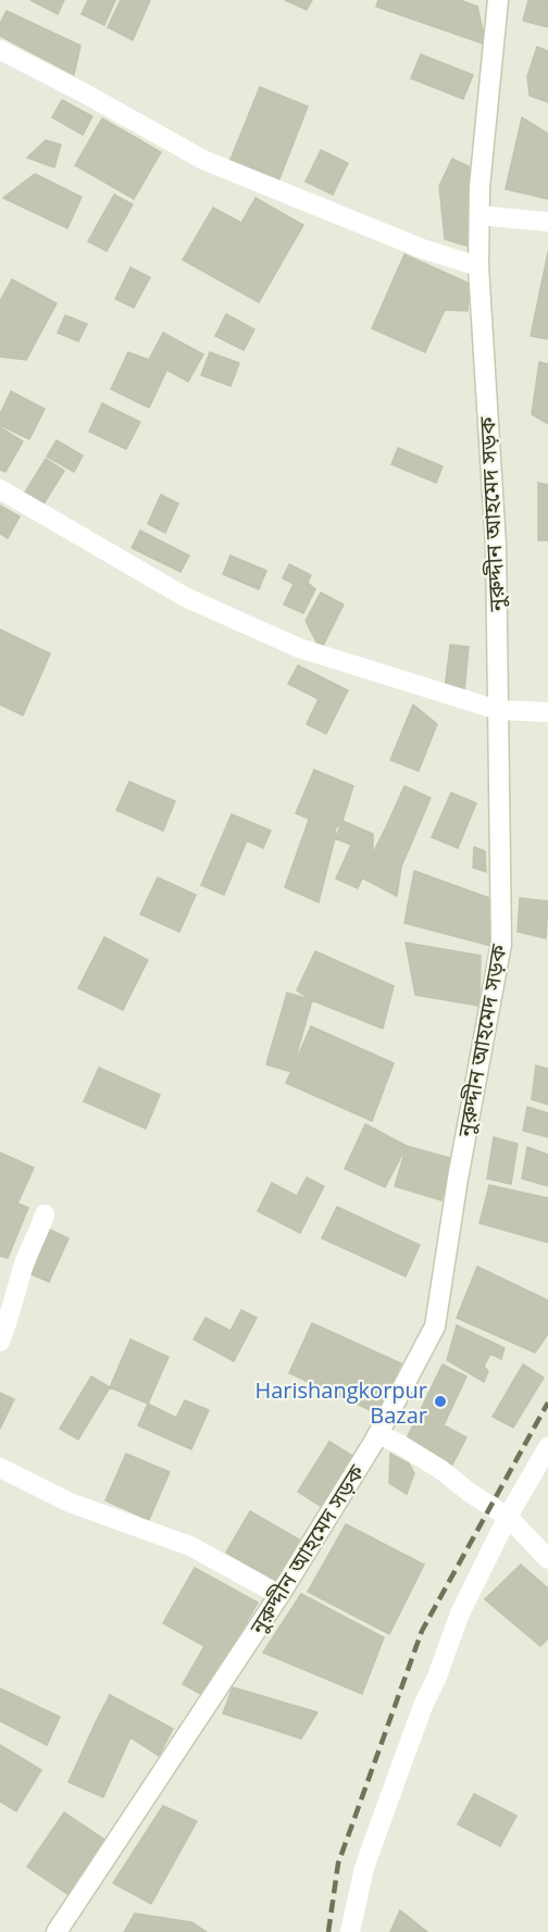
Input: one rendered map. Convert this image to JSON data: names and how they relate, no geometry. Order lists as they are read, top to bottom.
{
  "streets": {
    "street": ["নুরুদ্দীন আহমেদ সড়ক"]
  },
  "places": ["Harishangkorpur Bazar"]
}
